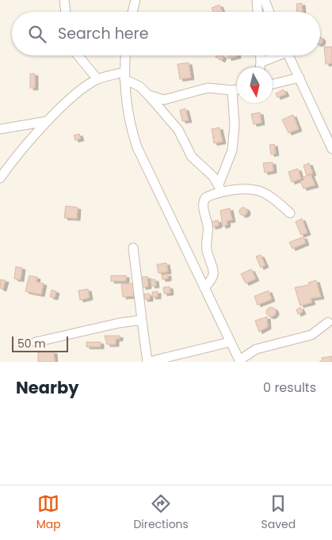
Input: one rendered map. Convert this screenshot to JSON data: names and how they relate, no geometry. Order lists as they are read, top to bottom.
{
  "scale_bar": "50 m",
  "north": "bottom",
  "page": {
    "search": "Search here",
    "scale": "50 m",
    "heading": ["Nearby", "0 results"],
    "nav": ["Map", "Directions", "Saved"]
  }
}
